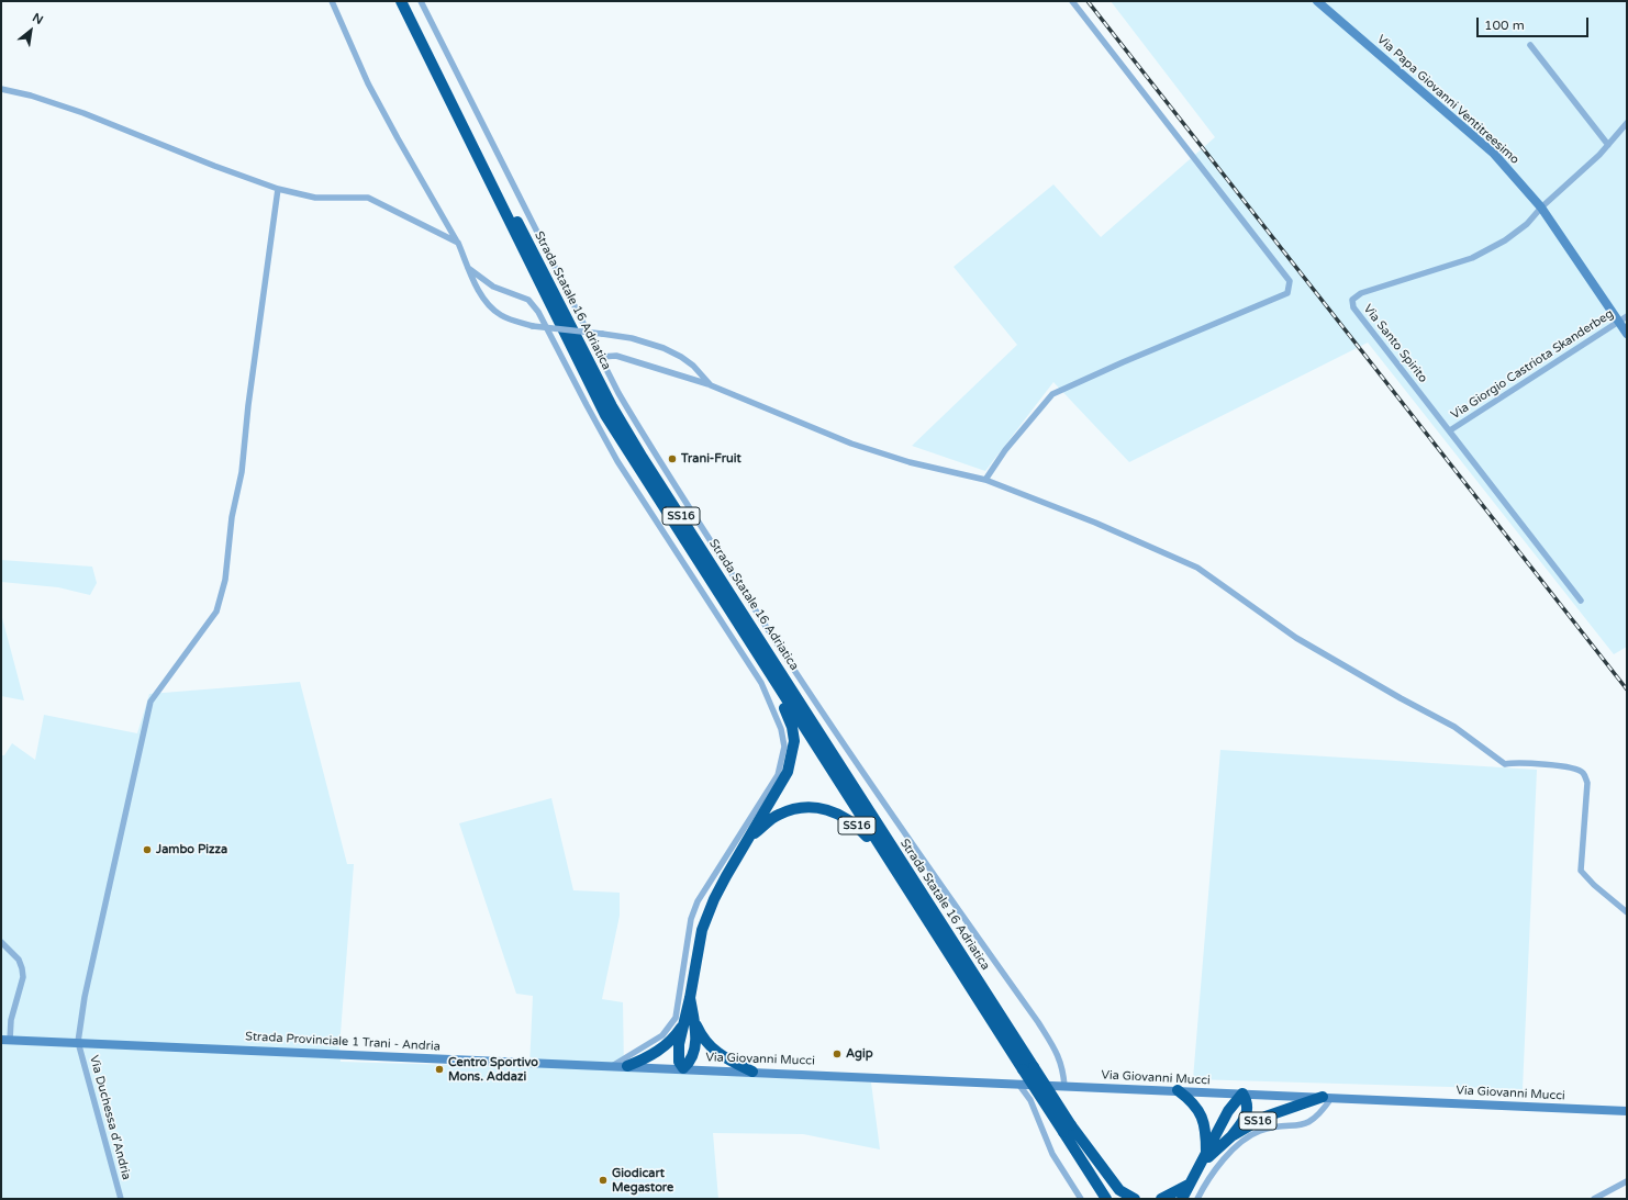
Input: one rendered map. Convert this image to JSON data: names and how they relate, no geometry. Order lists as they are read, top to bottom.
{
  "streets": {
    "highway": ["Strada Statale 16 Adriatica", "SS16"],
    "main road": ["Via Papa Giovanni Ventitreesimo", "Strada Provinciale 1 Trani - Andria", "Via Giovanni Mucci"],
    "street": ["Via Santo Spirito", "Via Giorgio Castriota Skanderbeg", "Via Duchessa d'Andria"]
  },
  "crossings": [
    ["Via Papa Giovanni Ventitreesimo", "Via Santo Spirito"],
    ["Via Papa Giovanni Ventitreesimo", "Via Giorgio Castriota Skanderbeg"],
    ["Strada Statale 16 Adriatica", "SS16"],
    ["Via Santo Spirito", "Via Giorgio Castriota Skanderbeg"],
    ["SS16", "Strada Provinciale 1 Trani - Andria"],
    ["SS16", "Via Giovanni Mucci"],
    ["Strada Provinciale 1 Trani - Andria", "Via Giovanni Mucci"],
    ["Strada Provinciale 1 Trani - Andria", "Via Duchessa d'Andria"]
  ],
  "places": [
    "Trani-Fruit",
    "Jambo Pizza",
    "Agip",
    "Centro Sportivo Mons. Addazi",
    "Giodicart Megastore"
  ],
  "scale_bar": "100 m",
  "north": "top right"
}
